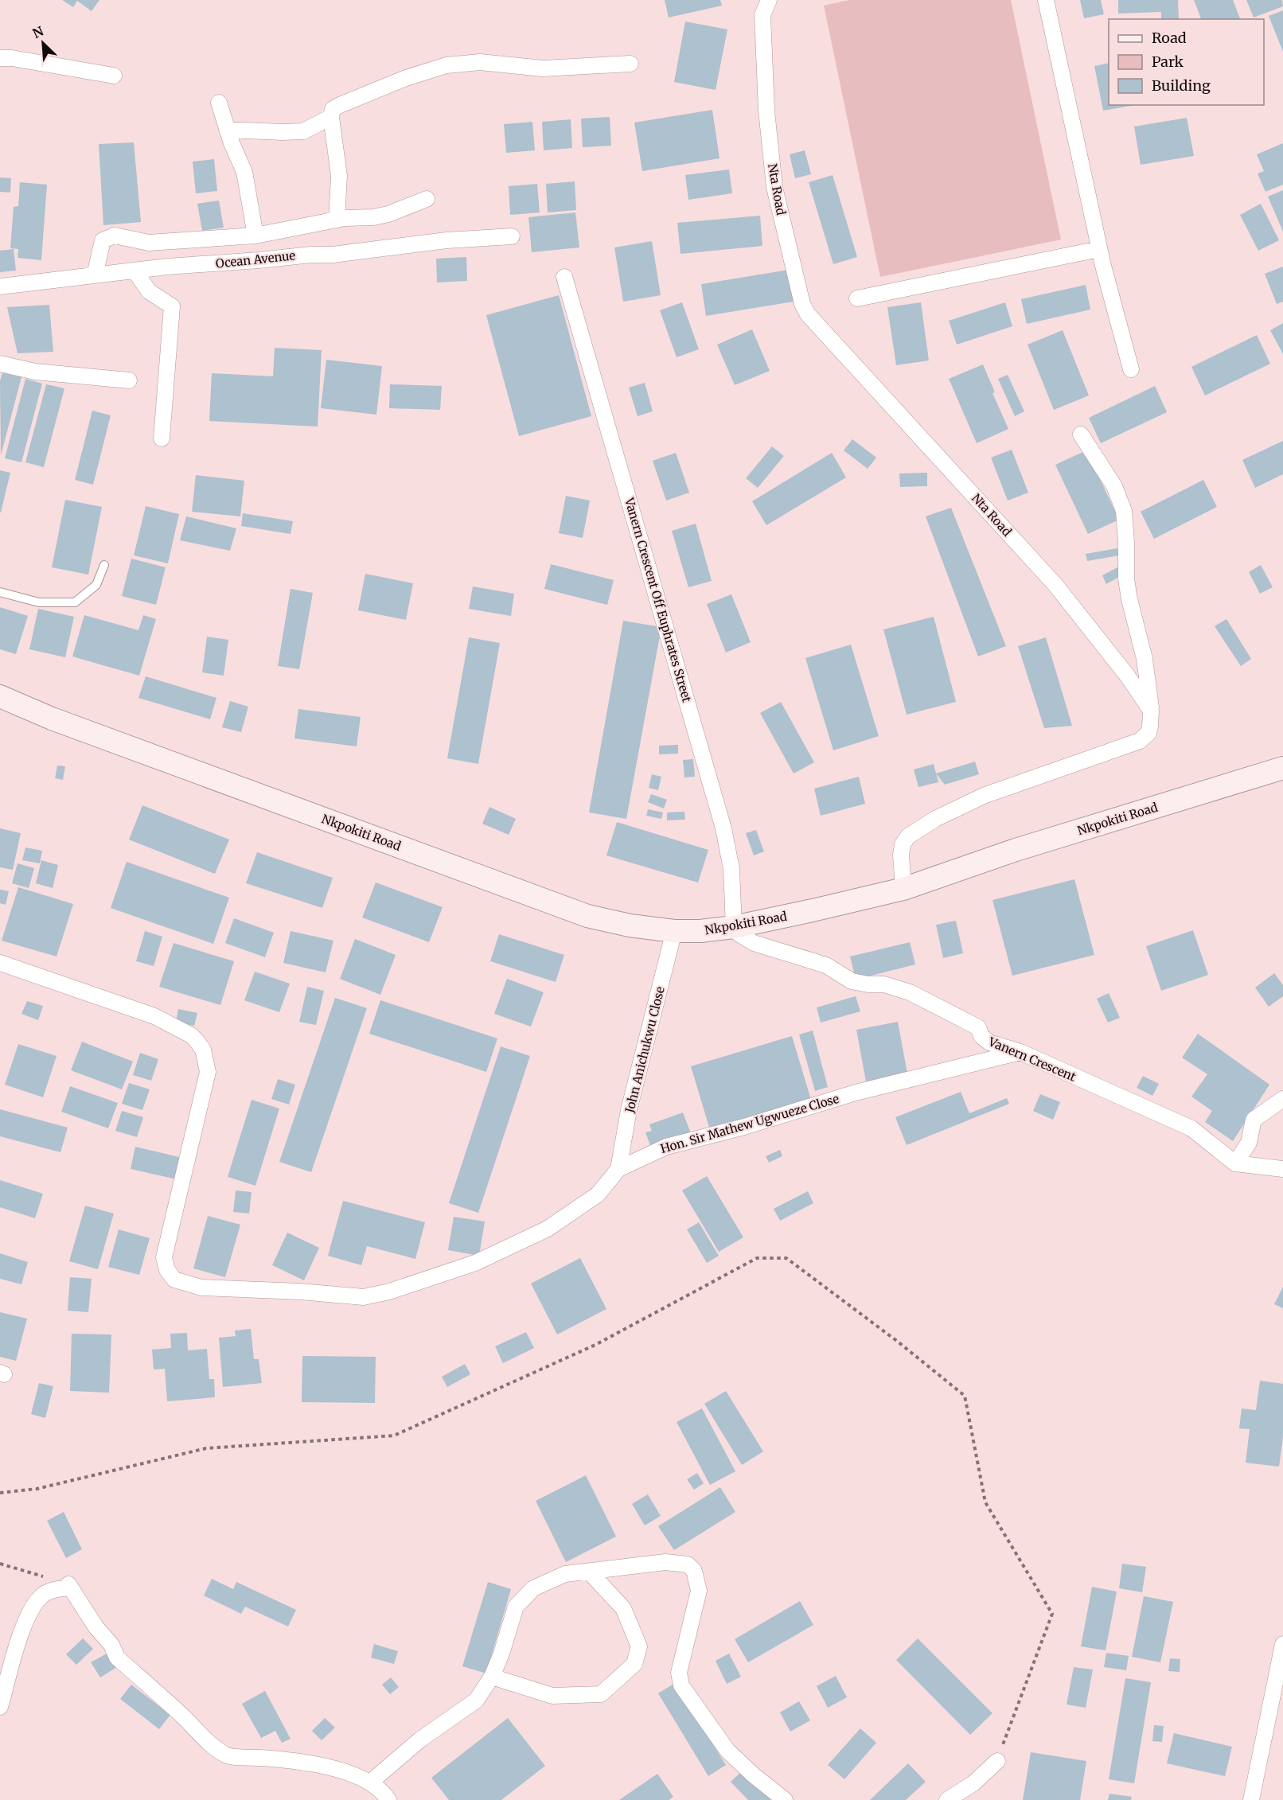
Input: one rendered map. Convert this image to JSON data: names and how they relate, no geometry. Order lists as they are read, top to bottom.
{
  "streets": {
    "main road": ["Nkpokiti Road"],
    "street": [
      "Nta Road",
      "Ocean Avenue",
      "Vanern Crescent Off Euphrates Street",
      "John Anichukwu Close",
      "Vanern Crescent",
      "Hon. Sir Mathew Ugwueze Close"
    ]
  },
  "crossings": [
    ["Vanern Crescent Off Euphrates Street", "Nkpokiti Road"],
    ["Vanern Crescent Off Euphrates Street", "Vanern Crescent"],
    ["Nkpokiti Road", "John Anichukwu Close"],
    ["Nkpokiti Road", "Vanern Crescent"],
    ["John Anichukwu Close", "Hon. Sir Mathew Ugwueze Close"],
    ["Vanern Crescent", "Hon. Sir Mathew Ugwueze Close"]
  ],
  "legend": ["Road", "Park", "Building"],
  "north": "top left"
}
